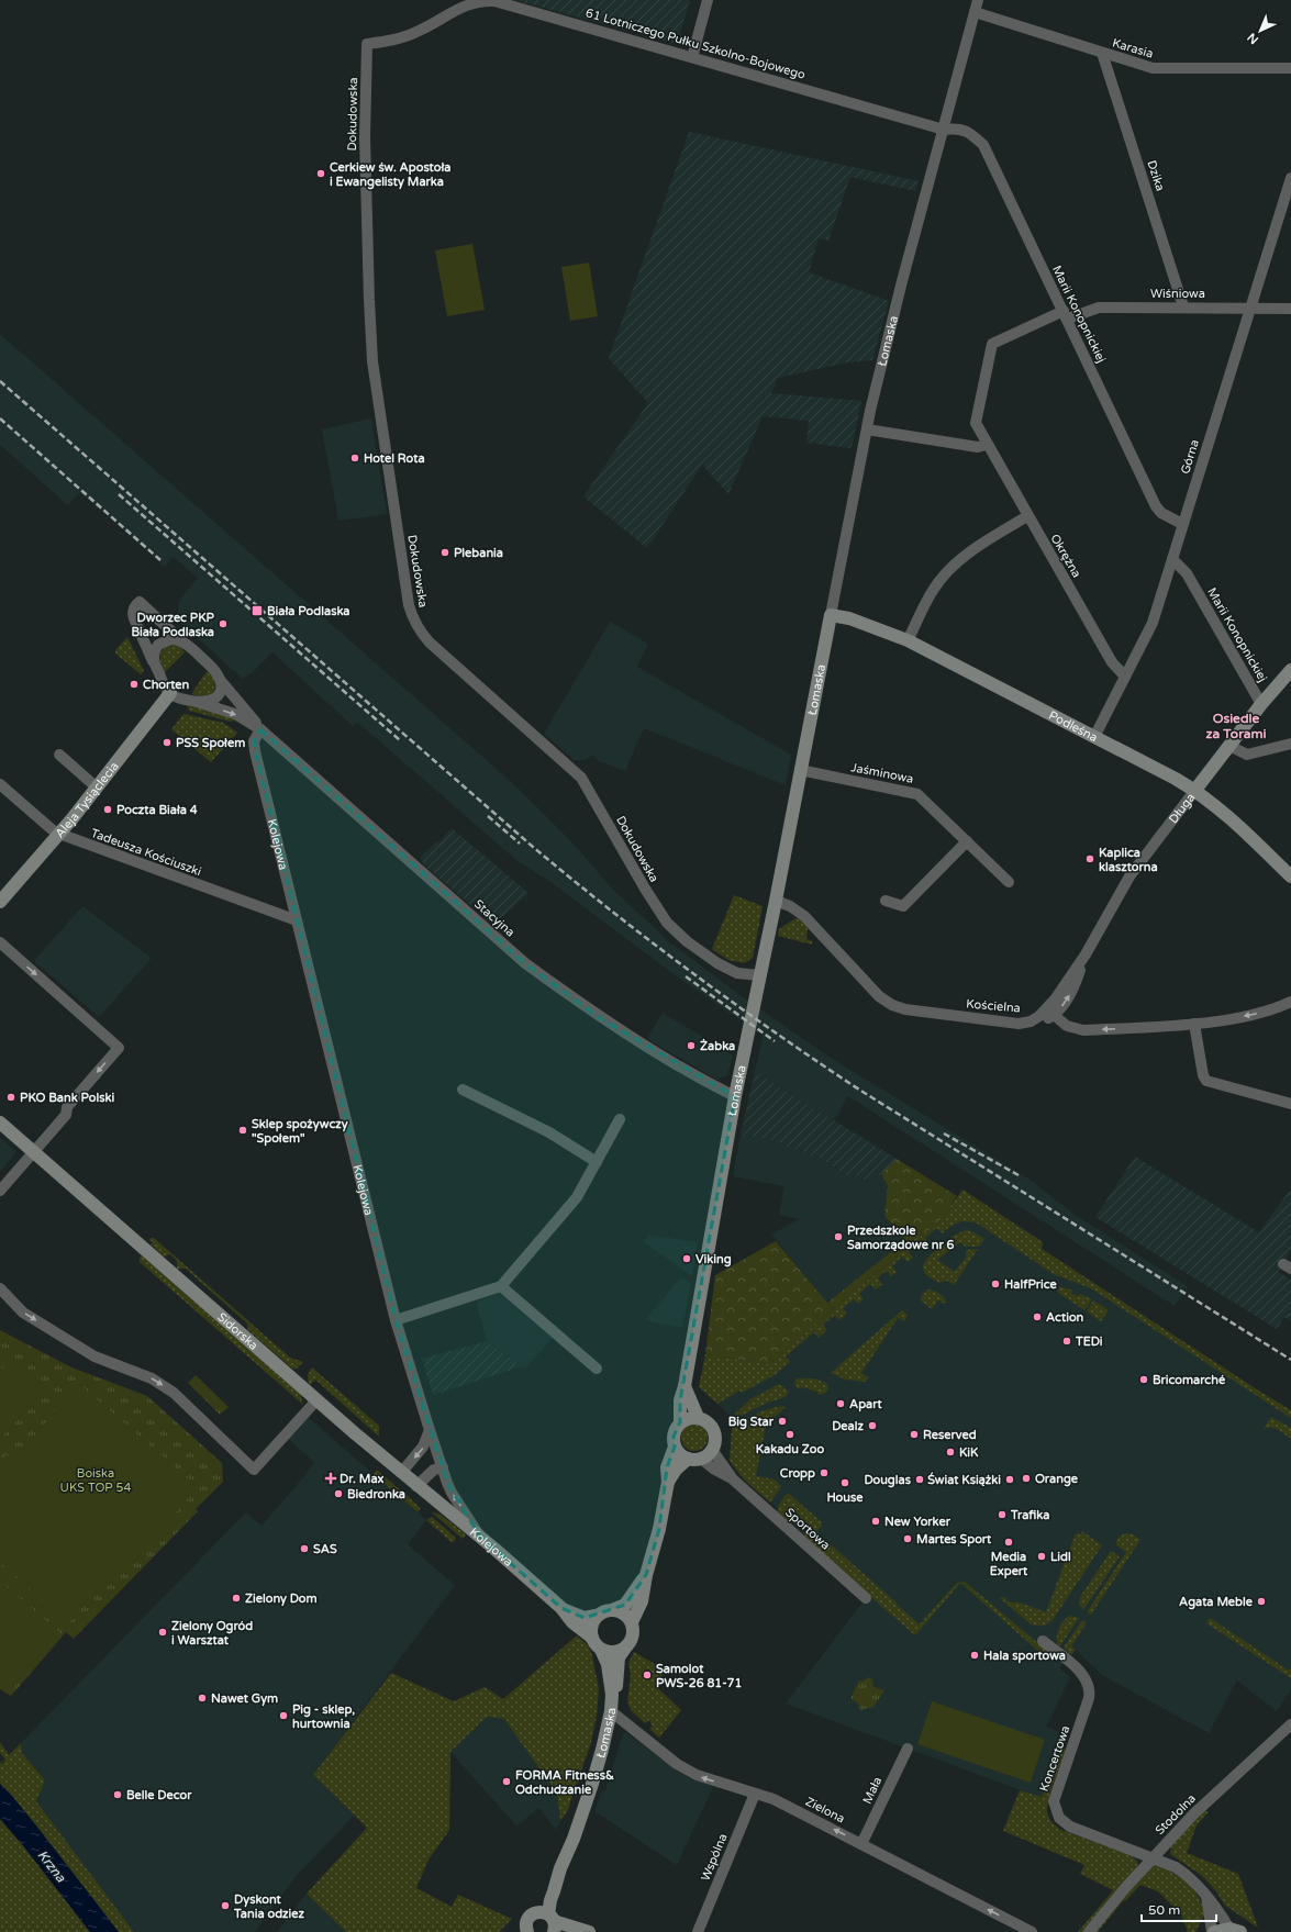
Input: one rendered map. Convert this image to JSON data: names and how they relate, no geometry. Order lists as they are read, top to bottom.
{
  "streets": {
    "street": [
      "61 Lotniczego Pułku Szkolno-Bojowego",
      "Karasia",
      "Dokudowska",
      "Dzika",
      "Wiśniowa",
      "Marii Konopnickiej",
      "Łomaska",
      "Górna",
      "Okrężna",
      "Podleśna",
      "Jaśminowa",
      "Aleja Tysiąclecia",
      "Długa",
      "Kolejowa",
      "Tadeusza Kościuszki",
      "Stacyjna",
      "Kościelna",
      "Sidorska",
      "Sportowa",
      "Koncertowa",
      "Mała",
      "Zielona",
      "Stodolna",
      "Wspólna"
    ]
  },
  "crossings": [
    ["61 Lotniczego Pułku Szkolno-Bojowego", "Dokudowska"],
    ["61 Lotniczego Pułku Szkolno-Bojowego", "Marii Konopnickiej"],
    ["61 Lotniczego Pułku Szkolno-Bojowego", "Łomaska"],
    ["Karasia", "Dzika"],
    ["Karasia", "Łomaska"],
    ["Dokudowska", "Łomaska"],
    ["Dzika", "Wiśniowa"],
    ["Wiśniowa", "Marii Konopnickiej"],
    ["Wiśniowa", "Górna"],
    ["Wiśniowa", "Okrężna"],
    ["Marii Konopnickiej", "Łomaska"],
    ["Marii Konopnickiej", "Górna"],
    ["Marii Konopnickiej", "Okrężna"],
    ["Marii Konopnickiej", "Długa"],
    ["Łomaska", "Podleśna"],
    ["Łomaska", "Jaśminowa"],
    ["Łomaska", "Kolejowa"],
    ["Łomaska", "Stacyjna"],
    ["Łomaska", "Kościelna"],
    ["Łomaska", "Sportowa"],
    ["Łomaska", "Zielona"],
    ["Górna", "Okrężna"],
    ["Górna", "Podleśna"],
    ["Podleśna", "Długa"],
    ["Aleja Tysiąclecia", "Tadeusza Kościuszki"],
    ["Aleja Tysiąclecia", "Stacyjna"],
    ["Długa", "Kościelna"],
    ["Kolejowa", "Tadeusza Kościuszki"],
    ["Kolejowa", "Stacyjna"],
    ["Kolejowa", "Sidorska"],
    ["Koncertowa", "Stodolna"],
    ["Mała", "Zielona"],
    ["Zielona", "Wspólna"]
  ],
  "one_way": ["Zielona"],
  "districts": ["Osiedle za Torami"],
  "water": ["Krzna"],
  "parks": ["Boiska UKS TOP 54"],
  "places": {
    "other": [
      "Cerkiew św. Apostoła i Ewangelisty Marka",
      "Hotel Rota",
      "Plebania",
      "Dworzec PKP Biała Podlaska",
      "Chorten",
      "PSS Społem",
      "Poczta Biała 4",
      "Kaplica klasztorna",
      "Żabka",
      "PKO Bank Polski",
      "Sklep spożywczy \"Społem\"",
      "Przedszkole Samorządowe nr 6",
      "Viking",
      "HalfPrice",
      "Action",
      "TEDi",
      "Bricomarché",
      "Apart",
      "Big Star",
      "Dealz",
      "Kakadu Zoo",
      "Reserved",
      "KiK",
      "Cropp",
      "Orange",
      "Douglas",
      "Świat Książki",
      "House",
      "Biedronka",
      "Trafika",
      "New Yorker",
      "Martes Sport",
      "Media Expert",
      "SAS",
      "Lidl",
      "Zielony Dom",
      "Agata Meble",
      "Zielony Ogród i Warsztat",
      "Hala sportowa",
      "Samolot PWS-26 81-71",
      "Nawet Gym",
      "Pig - sklep, hurtownia",
      "FORMA Fitness& Odchudzanie",
      "Belle Decor",
      "Dyskont Tania odziez"
    ],
    "transit": ["Biała Podlaska"],
    "health": ["Dr. Max"]
  },
  "scale_bar": "50 m",
  "north": "bottom left"
}
